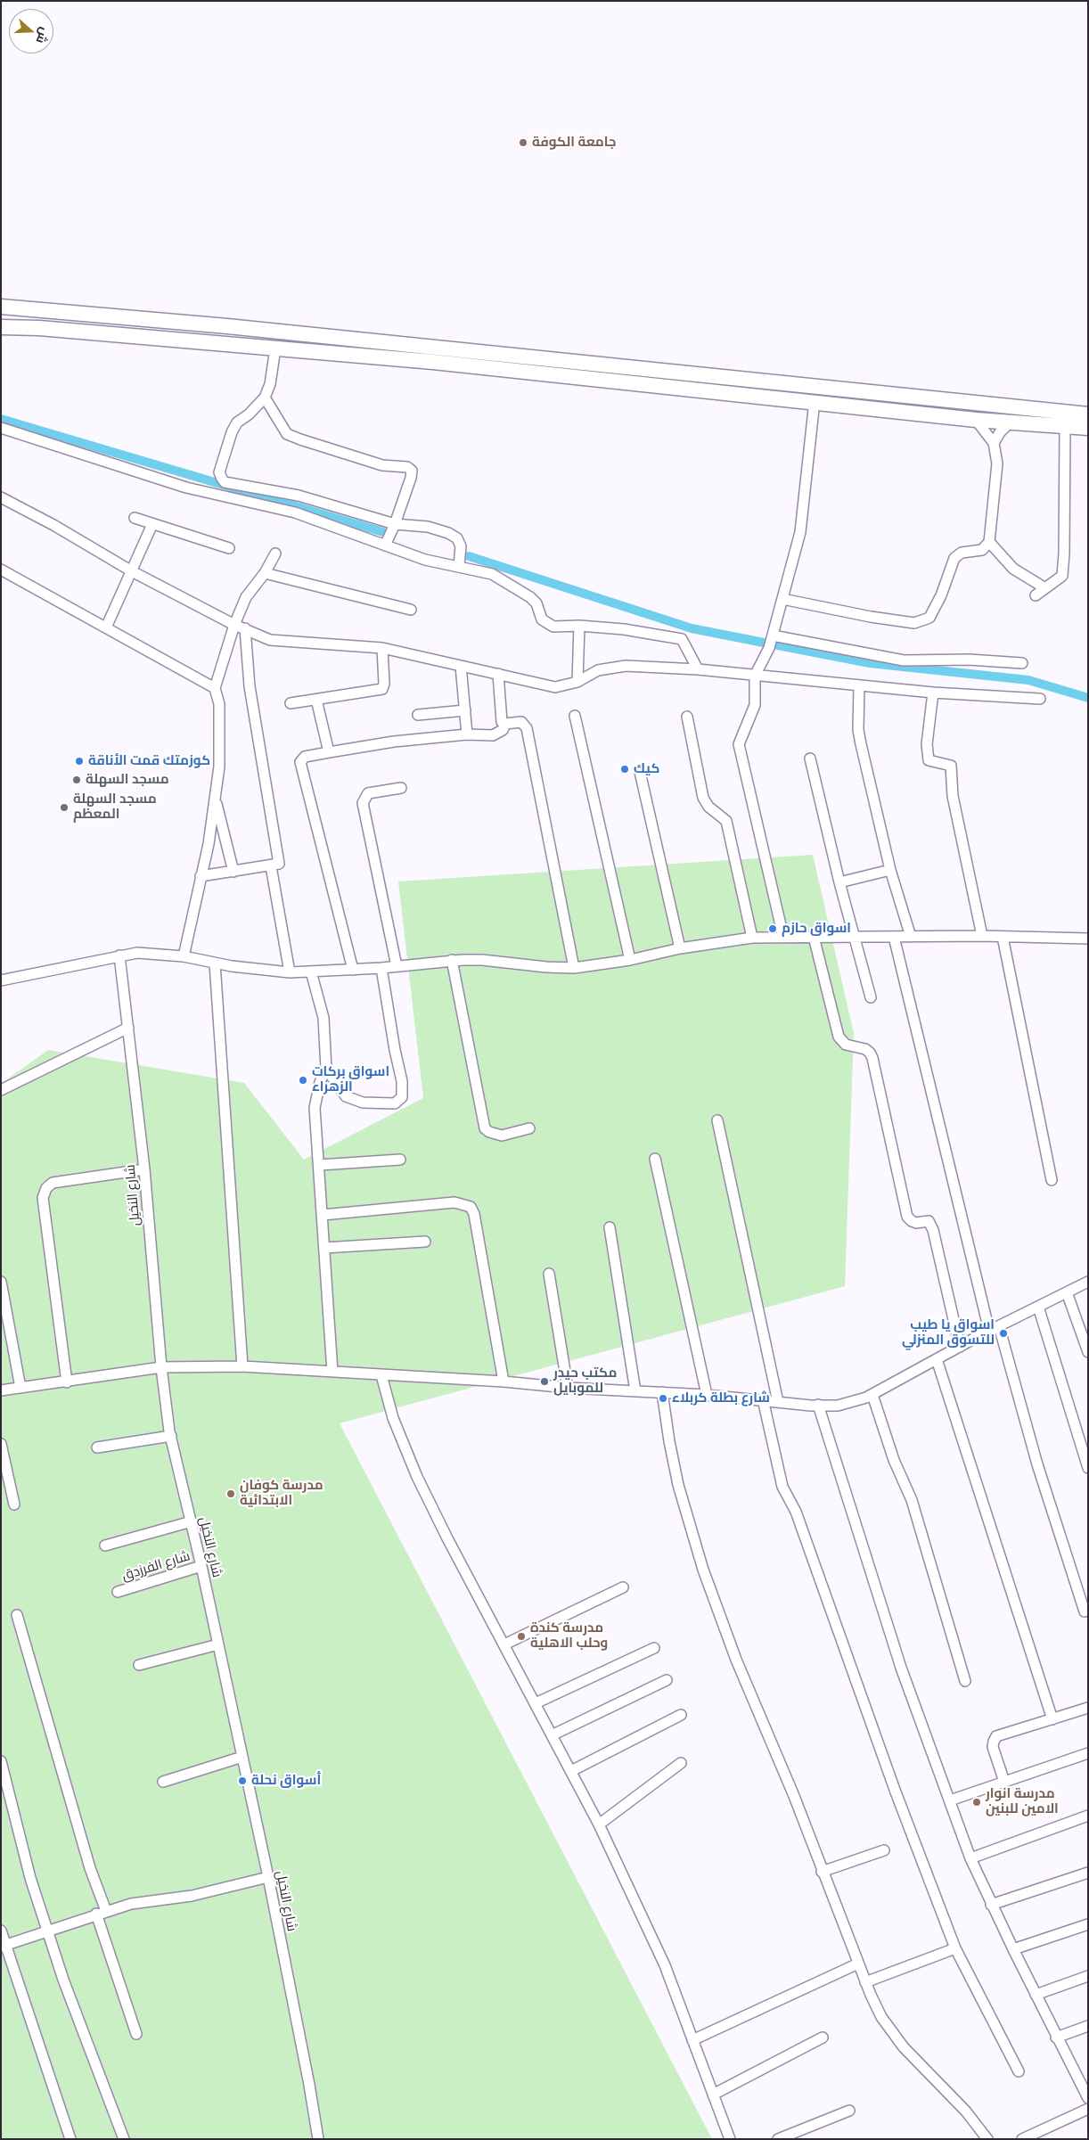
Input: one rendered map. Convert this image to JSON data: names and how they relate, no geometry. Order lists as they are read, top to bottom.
{
  "streets": {
    "street": ["شارع النخيل", "شارع الفرزدق"]
  },
  "crossings": [
    ["شارع النخيل", "شارع الفرزدق"]
  ],
  "places": [
    "جامعة الكوفة",
    "كوزمتك قمت الأناقة",
    "كيك",
    "مسجد السهلة",
    "مسجد السهلة المعظم",
    "اسواق حازم",
    "اسواق بركات الزهراء",
    "اسواق يا طيب للتسوق المنزلي",
    "مكتب حيدر للموبايل",
    "شارع بطلة كربلاء",
    "مدرسة كوفان الابتدائية",
    "مدرسة كندة وحلب الاهلية",
    "أسواق نحلة",
    "مدرسة انوار الامين للبنين"
  ],
  "north": "right"
}
